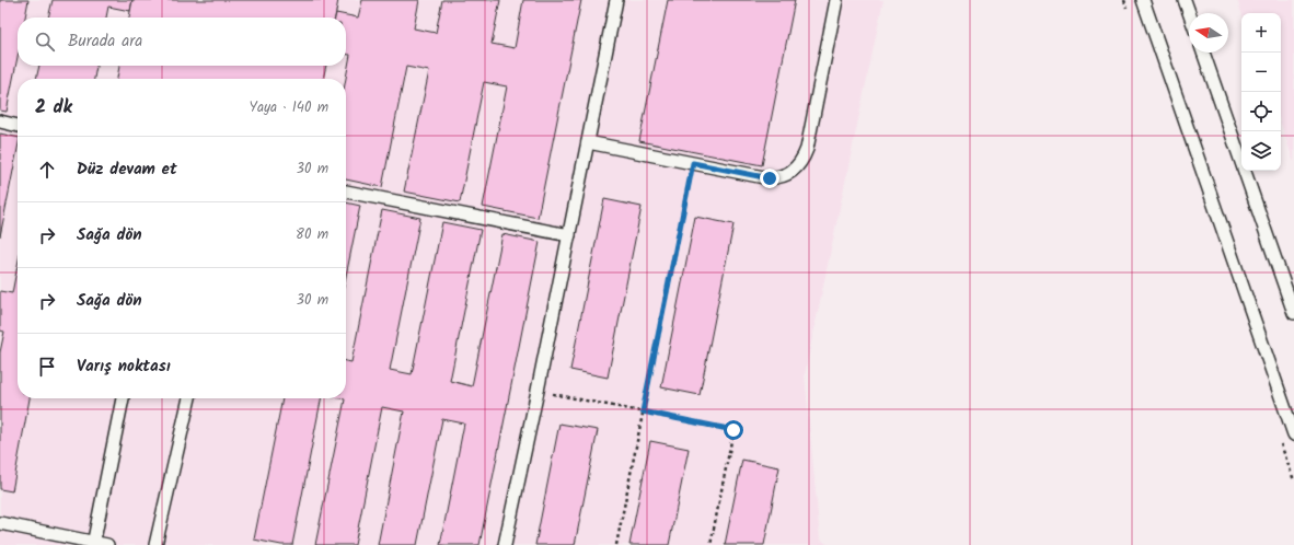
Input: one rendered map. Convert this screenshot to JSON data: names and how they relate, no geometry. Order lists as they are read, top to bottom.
{
  "north": "left",
  "page": {
    "map_buttons": ["+", "−"],
    "search": "Burada ara",
    "heading": ["2 dk", "Yaya · 140 m"],
    "list": [
      ["Düz devam et", "30 m"],
      ["Sağa dön", "80 m"],
      ["Sağa dön", "30 m"],
      "Varış noktası"
    ]
  }
}
